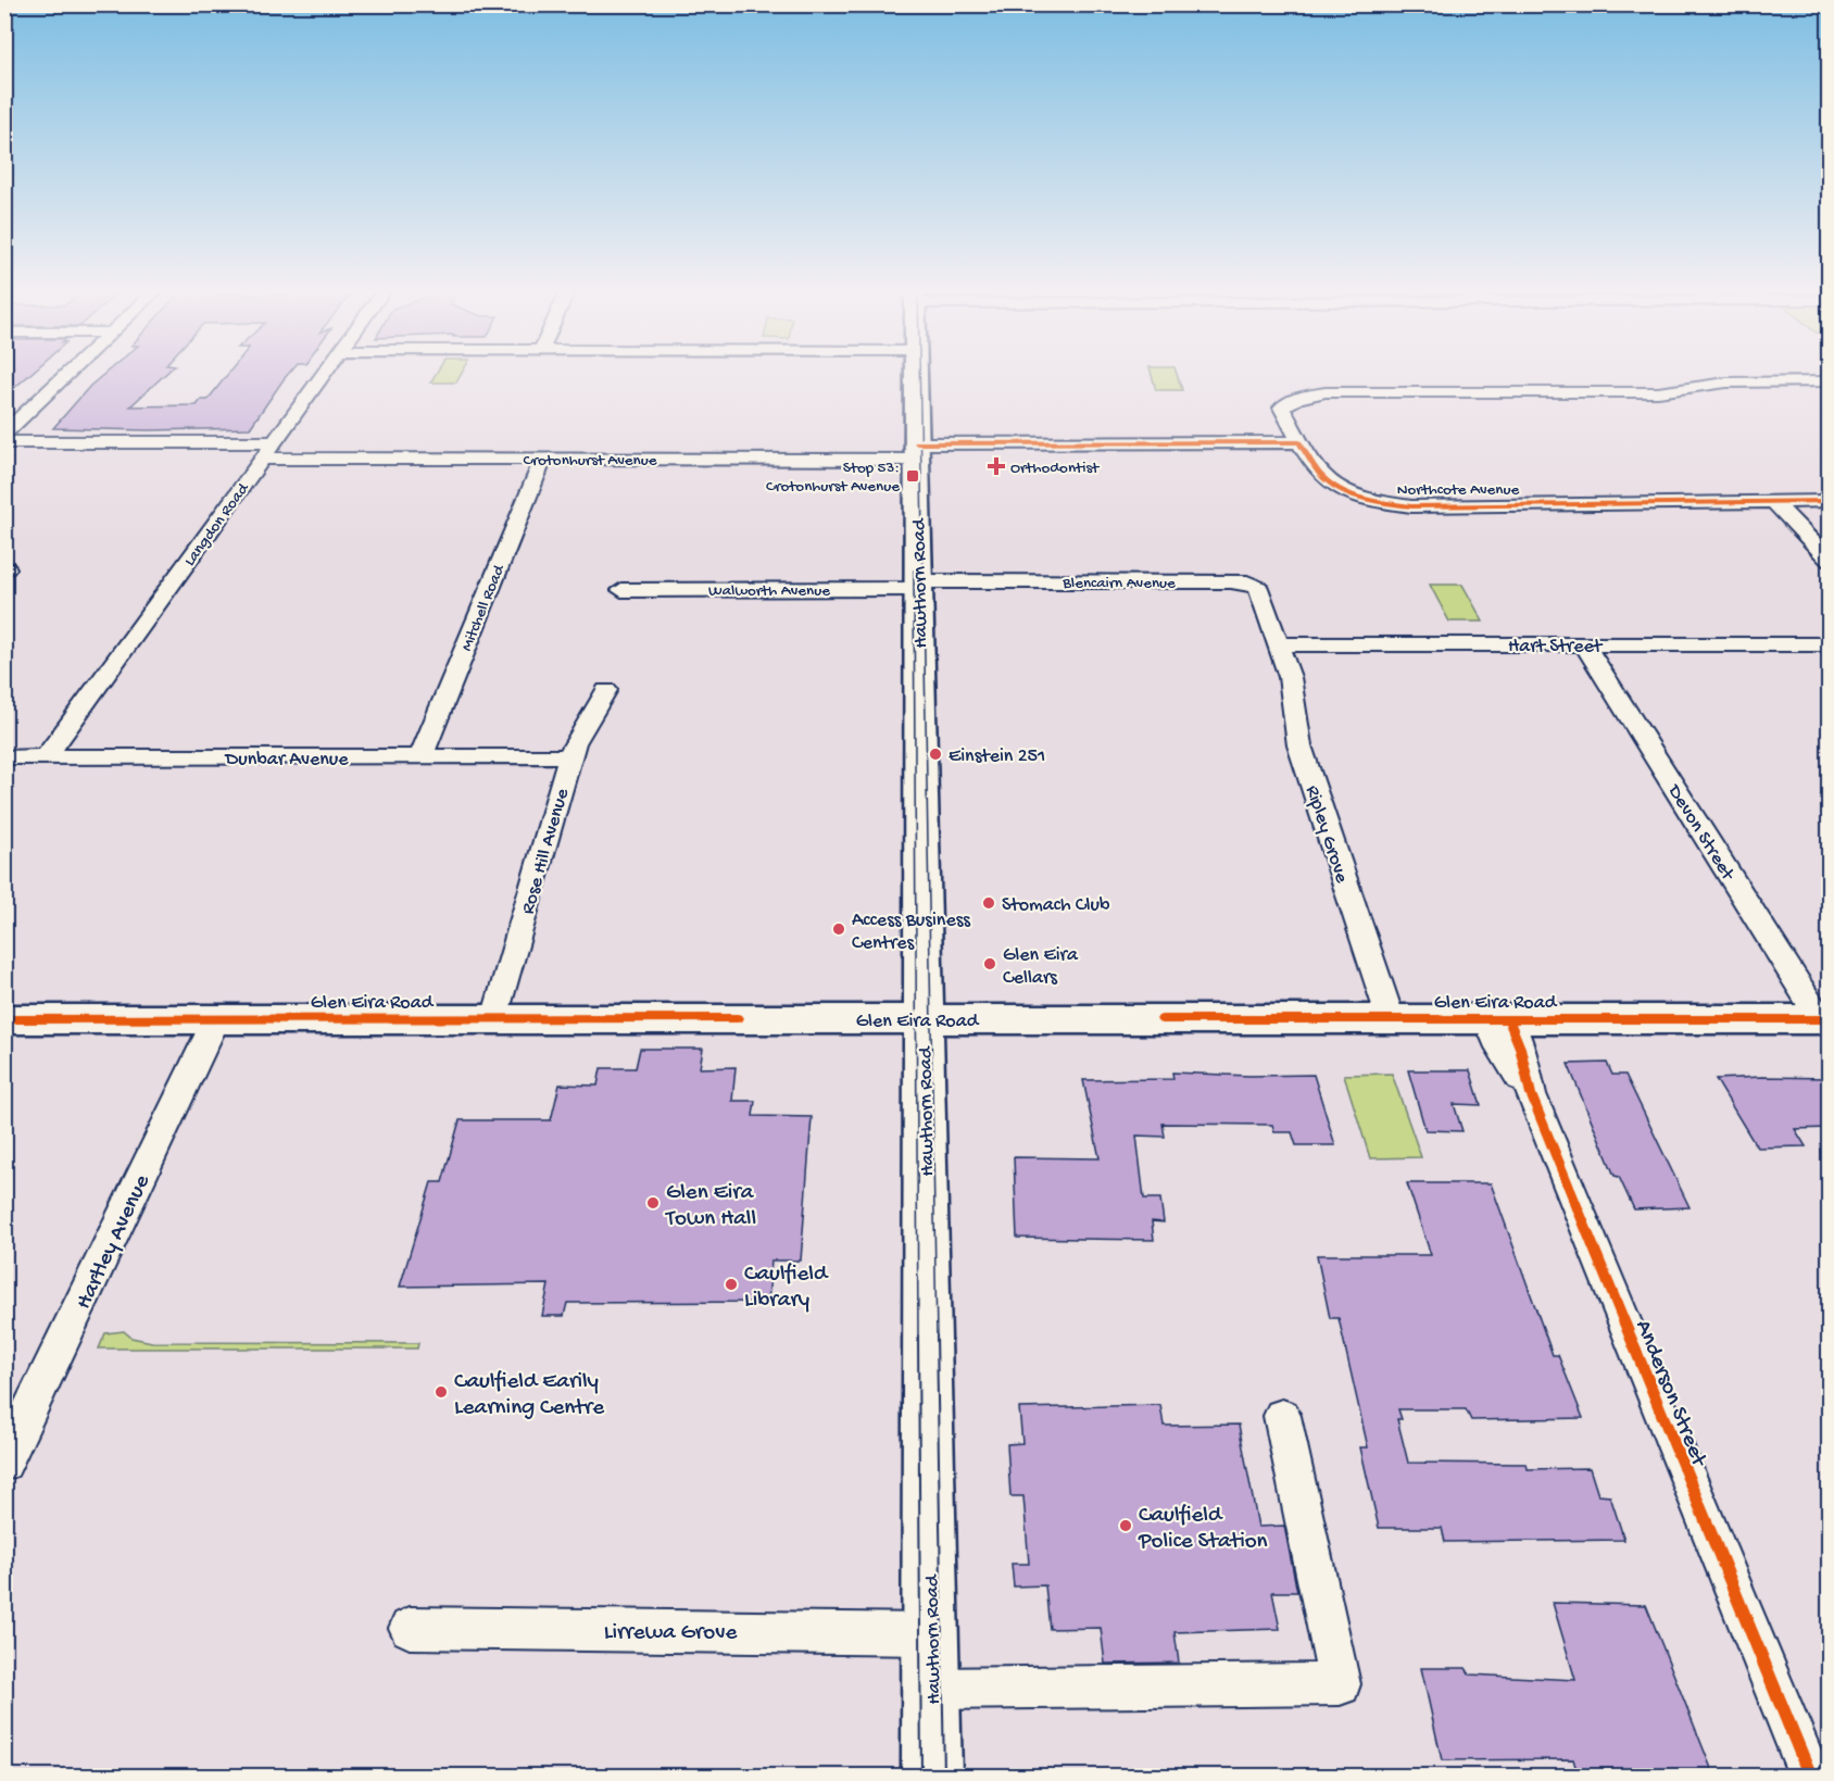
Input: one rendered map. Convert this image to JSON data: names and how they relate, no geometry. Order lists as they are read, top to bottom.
{
  "streets": {
    "main road": ["Hawthorn Road", "Glen Eira Road"],
    "street": [
      "Crotonhurst Avenue",
      "Northcote Avenue",
      "Langdon Road",
      "Blencairn Avenue",
      "Walworth Avenue",
      "Mitchell Road",
      "Hart Street",
      "Dunbar Avenue",
      "Devon Street",
      "Ripley Grove",
      "Rose Hill Avenue",
      "Hartley Avenue",
      "Anderson Street",
      "Lirrewa Grove"
    ]
  },
  "crossings": [
    ["Crotonhurst Avenue", "Langdon Road"],
    ["Crotonhurst Avenue", "Hawthorn Road"],
    ["Crotonhurst Avenue", "Mitchell Road"],
    ["Langdon Road", "Dunbar Avenue"],
    ["Blencairn Avenue", "Hawthorn Road"],
    ["Blencairn Avenue", "Walworth Avenue"],
    ["Blencairn Avenue", "Hart Street"],
    ["Blencairn Avenue", "Ripley Grove"],
    ["Hawthorn Road", "Walworth Avenue"],
    ["Hawthorn Road", "Glen Eira Road"],
    ["Hawthorn Road", "Lirrewa Grove"],
    ["Mitchell Road", "Dunbar Avenue"],
    ["Hart Street", "Devon Street"],
    ["Hart Street", "Ripley Grove"],
    ["Dunbar Avenue", "Rose Hill Avenue"],
    ["Devon Street", "Glen Eira Road"],
    ["Ripley Grove", "Glen Eira Road"],
    ["Rose Hill Avenue", "Glen Eira Road"],
    ["Glen Eira Road", "Hartley Avenue"],
    ["Glen Eira Road", "Anderson Street"]
  ],
  "places": {
    "health": ["Orthodontist"],
    "transit": ["Stop 53: Crotonhurst Avenue"],
    "other": [
      "Einstein 251",
      "Stomach Club",
      "Access Business Centres",
      "Glen Eira Cellars",
      "Glen Eira Town Hall",
      "Caulfield Library",
      "Caulfield Earily Learning Centre",
      "Caulfield Police Station"
    ]
  }
}
